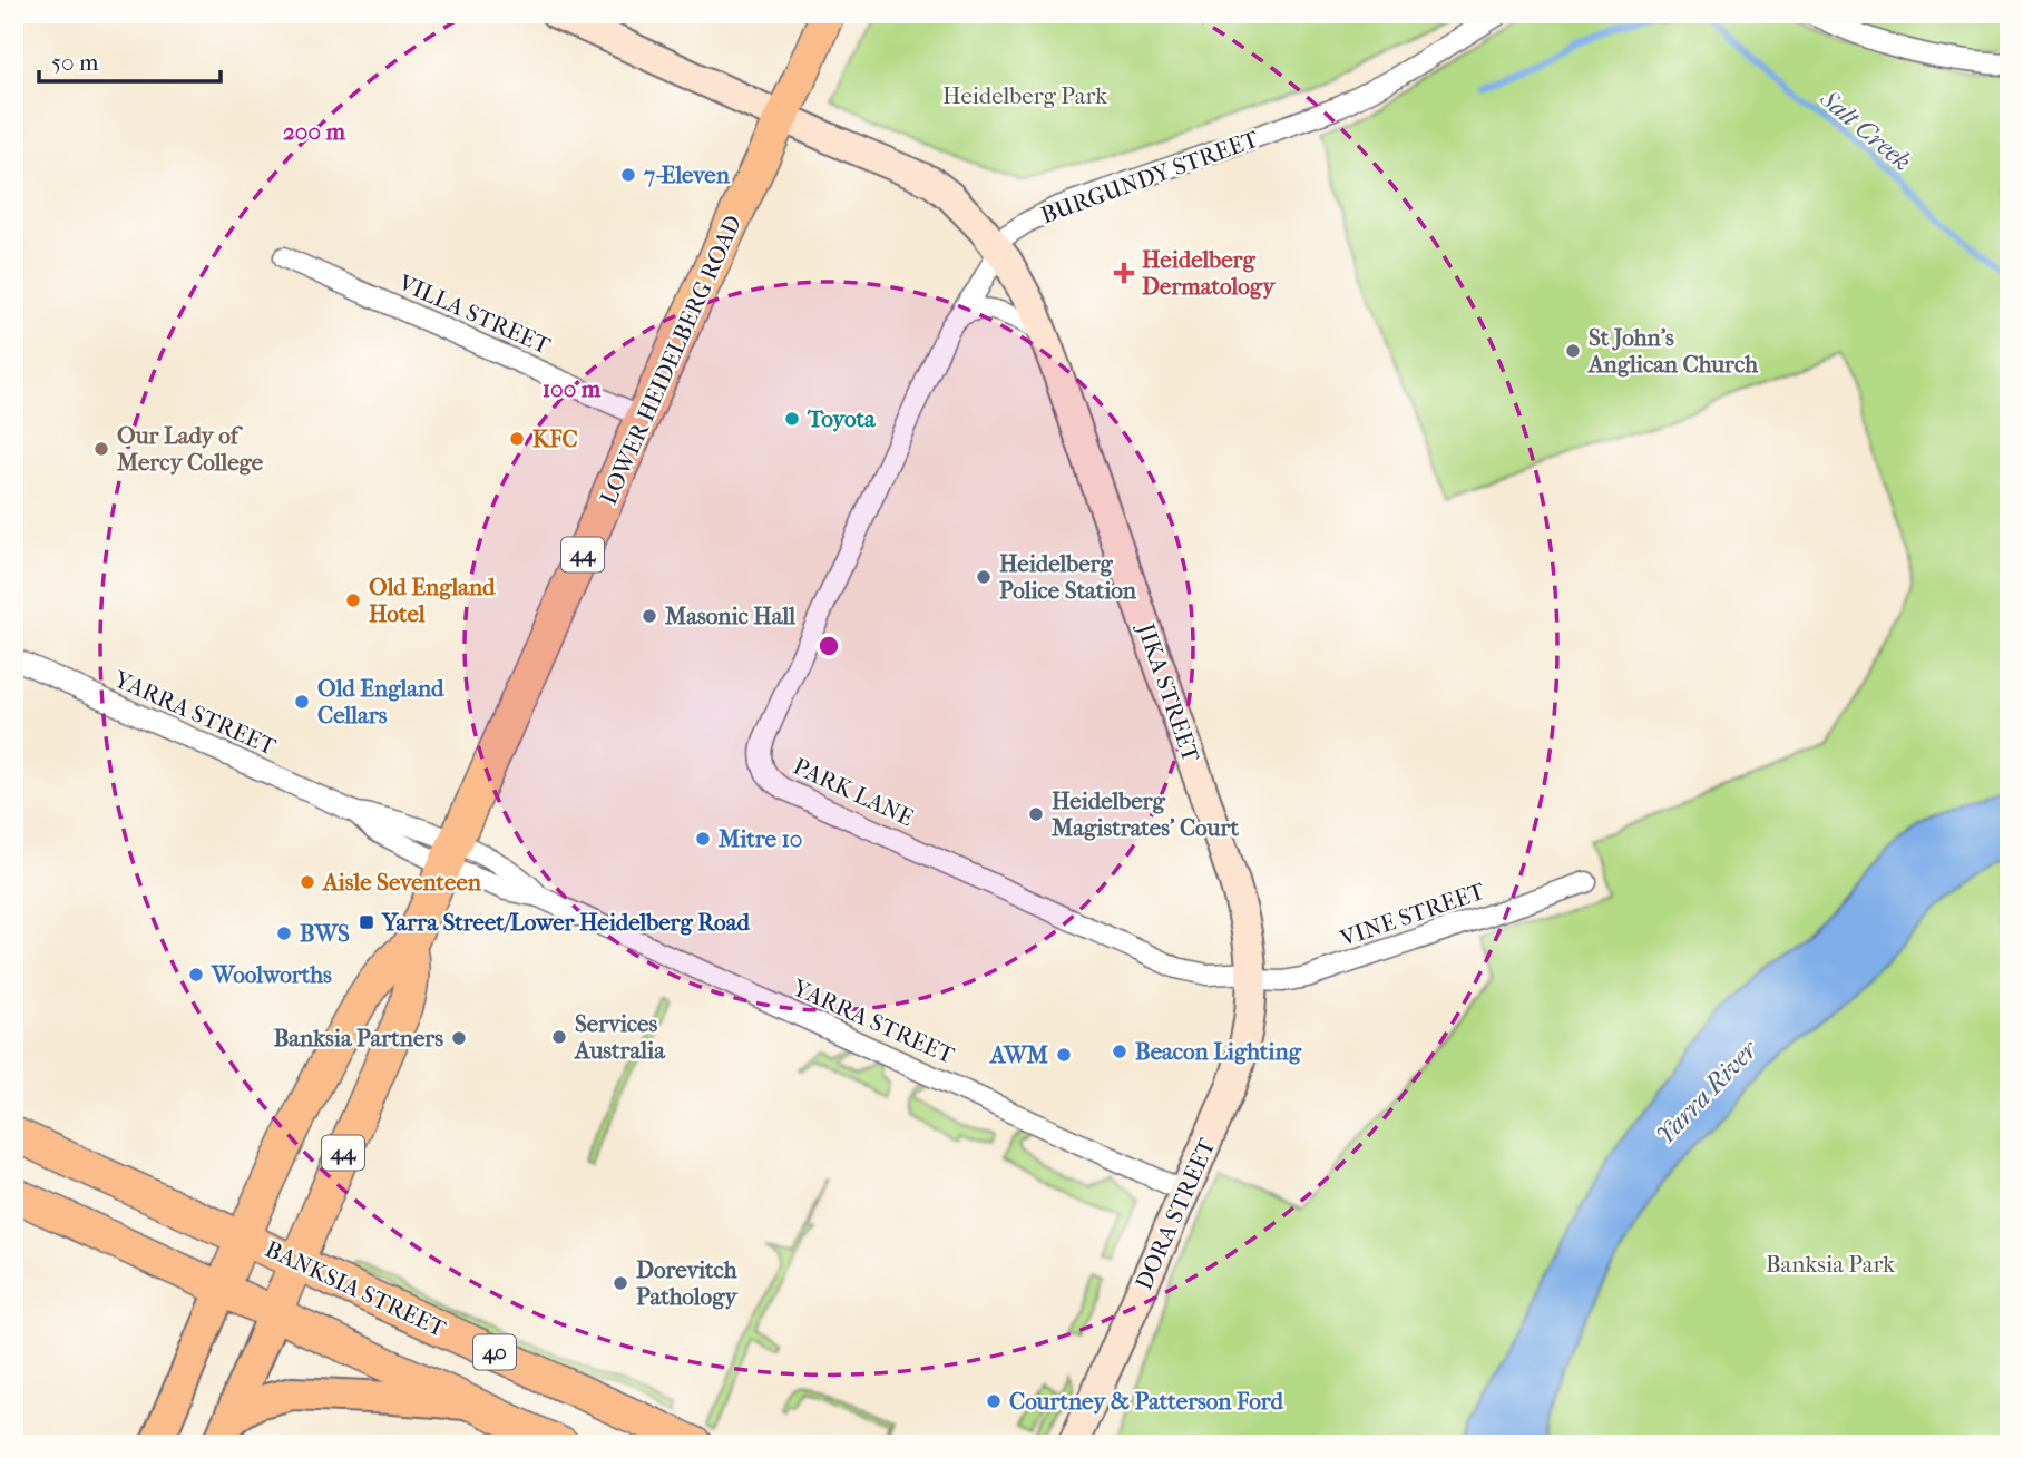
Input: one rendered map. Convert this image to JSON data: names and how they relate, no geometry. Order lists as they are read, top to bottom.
{
  "streets": {
    "highway": [
      "LOWER HEIDELBERG ROAD",
      "44",
      "BANKSIA STREET",
      "40"
    ],
    "main road": ["JIKA STREET", "DORA STREET"],
    "street": [
      "BURGUNDY STREET",
      "VILLA STREET",
      "YARRA STREET",
      "PARK LANE",
      "VINE STREET"
    ]
  },
  "crossings": [
    ["BURGUNDY STREET", "JIKA STREET"],
    ["BURGUNDY STREET", "PARK LANE"],
    ["VILLA STREET", "LOWER HEIDELBERG ROAD"],
    ["LOWER HEIDELBERG ROAD", "44"],
    ["LOWER HEIDELBERG ROAD", "YARRA STREET"],
    ["LOWER HEIDELBERG ROAD", "BANKSIA STREET"],
    ["LOWER HEIDELBERG ROAD", "40"],
    ["JIKA STREET", "PARK LANE"],
    ["JIKA STREET", "VINE STREET"],
    ["JIKA STREET", "DORA STREET"],
    ["YARRA STREET", "DORA STREET"],
    ["PARK LANE", "VINE STREET"],
    ["PARK LANE", "DORA STREET"],
    ["VINE STREET", "DORA STREET"]
  ],
  "water": ["Salt Creek", "Yarra River"],
  "parks": ["Heidelberg Park", "Banksia Park"],
  "places": {
    "other": [
      "7-Eleven",
      "St John's Anglican Church",
      "Toyota",
      "KFC",
      "Our Lady of Mercy College",
      "Heidelberg Police Station",
      "Old England Hotel",
      "Masonic Hall",
      "Old England Cellars",
      "Heidelberg Magistrates' Court",
      "Mitre 10",
      "Aisle Seventeen",
      "BWS",
      "Woolworths",
      "Services Australia",
      "Banksia Partners",
      "Beacon Lighting",
      "AWM",
      "Dorevitch Pathology",
      "Courtney & Patterson Ford"
    ],
    "health": ["Heidelberg Dermatology"],
    "transit": ["Yarra Street/Lower Heidelberg Road"]
  },
  "scale_bar": "50 m",
  "rings": ["200 m", "100 m"]
}
